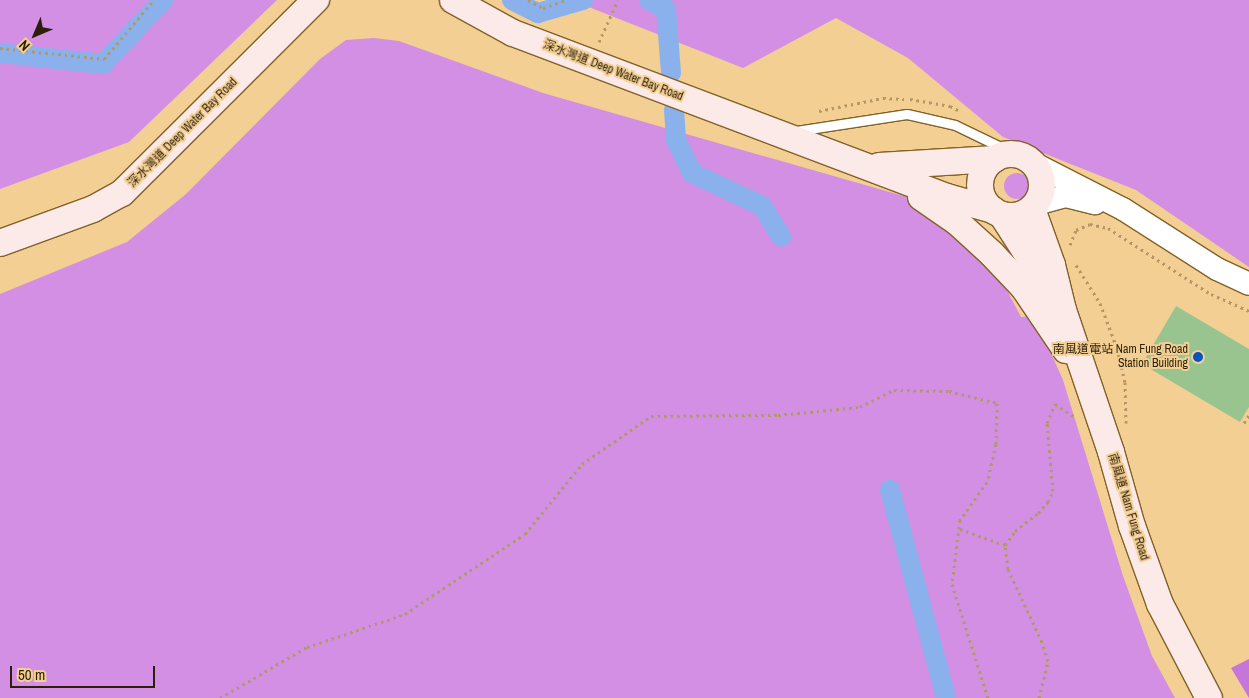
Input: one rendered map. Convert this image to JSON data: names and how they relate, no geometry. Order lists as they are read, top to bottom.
{
  "streets": {
    "main road": ["深水灣道 Deep Water Bay Road", "南風道 Nam Fung Road"]
  },
  "crossings": [
    ["深水灣道 Deep Water Bay Road", "南風道 Nam Fung Road"]
  ],
  "places": ["南風道電站 Nam Fung Road Station Building"],
  "scale_bar": "50 m",
  "north": "bottom left"
}
